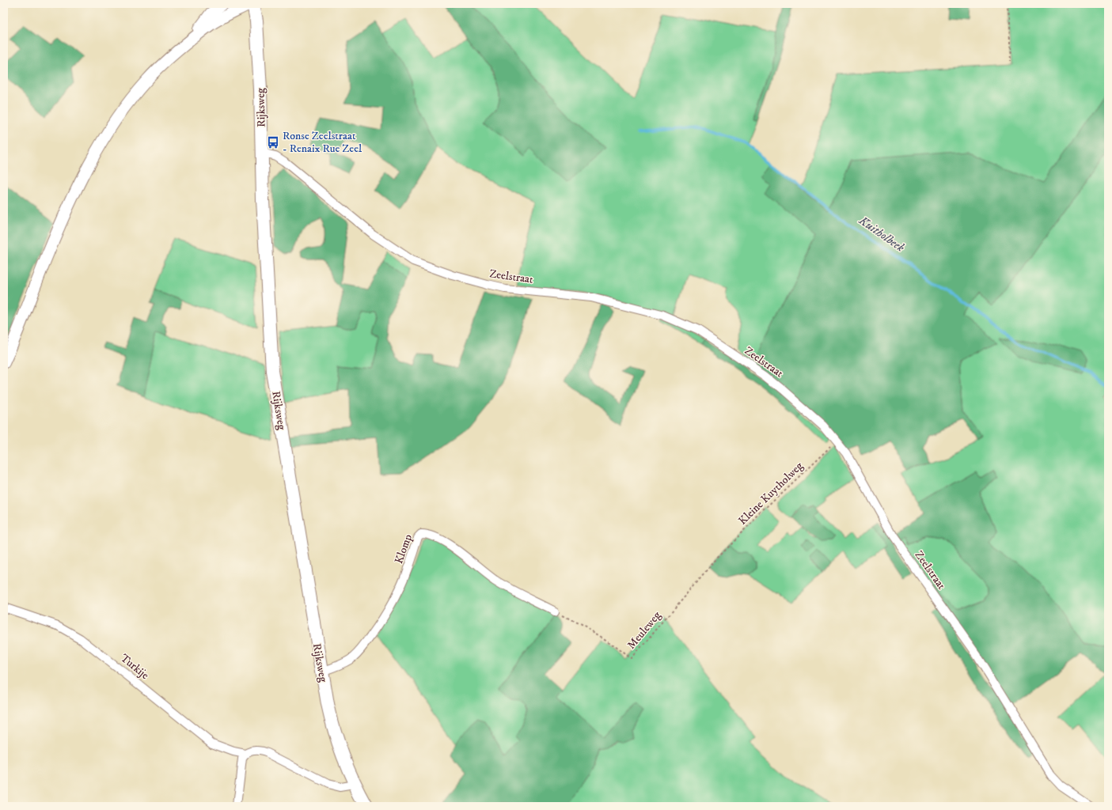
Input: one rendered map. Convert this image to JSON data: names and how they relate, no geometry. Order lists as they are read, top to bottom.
{
  "streets": {
    "main road": ["Rijksweg"],
    "street": ["Zeelstraat", "Klomp", "Turkije"],
    "path": ["Kleine Kuytholweg", "Meuleweg"]
  },
  "crossings": [
    ["Rijksweg", "Zeelstraat"],
    ["Rijksweg", "Klomp"],
    ["Rijksweg", "Turkije"],
    ["Zeelstraat", "Kleine Kuytholweg"],
    ["Kleine Kuytholweg", "Meuleweg"],
    ["Klomp", "Meuleweg"]
  ],
  "water": ["Kuitholbeek"],
  "places": {
    "bus stop": ["Ronse Zeelstraat - Renaix Rue Zeel"]
  }
}
